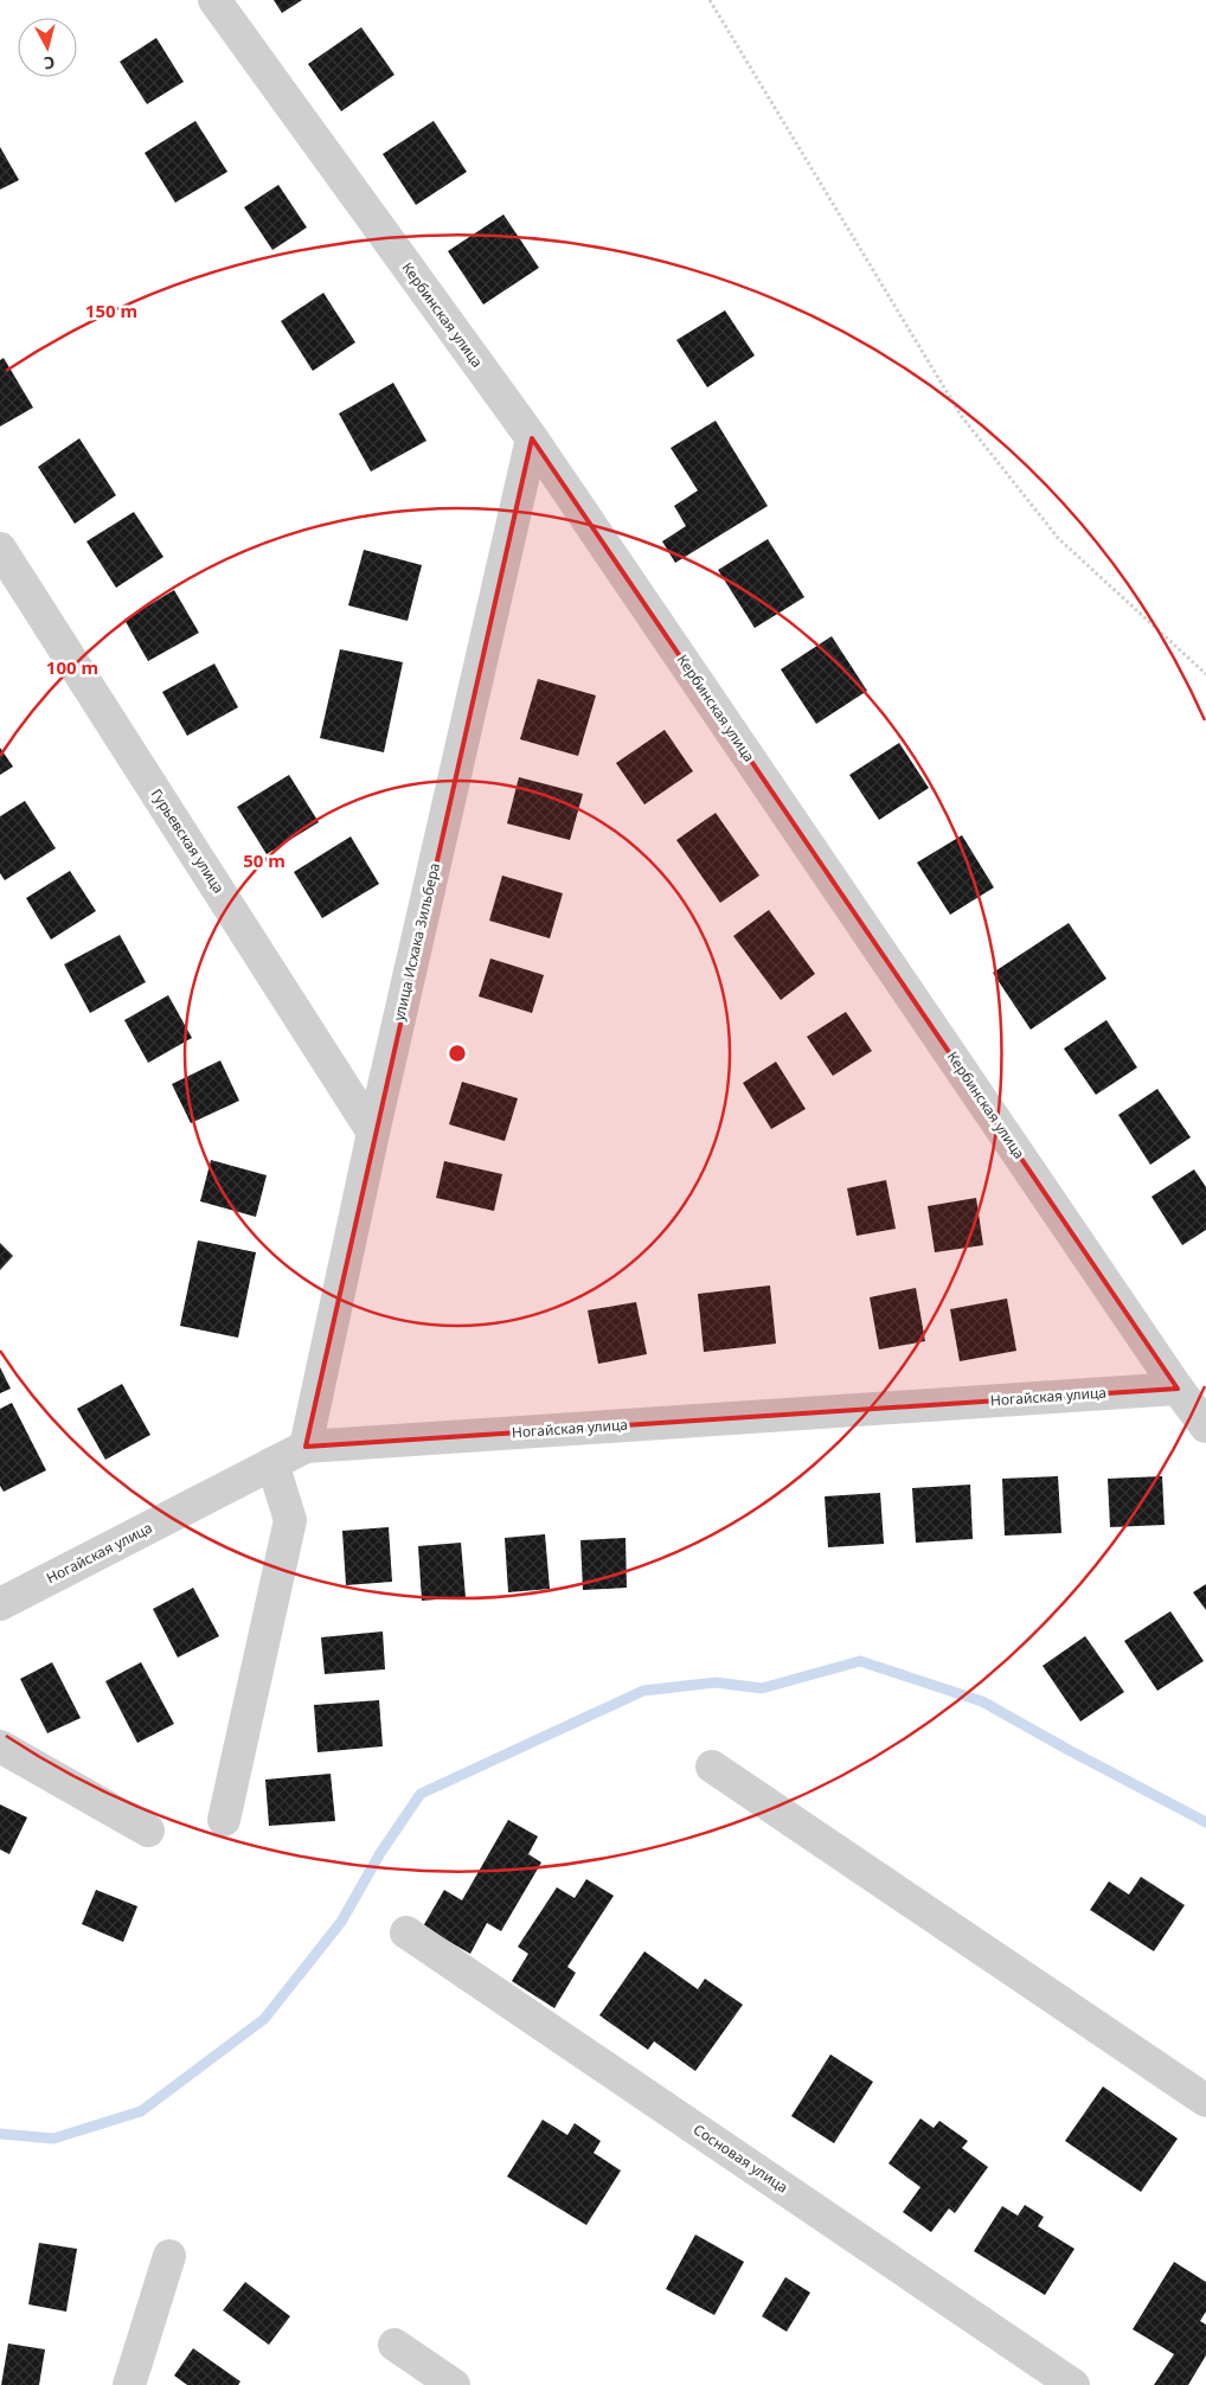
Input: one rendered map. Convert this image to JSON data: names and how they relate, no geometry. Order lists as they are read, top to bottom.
{
  "streets": {
    "street": [
      "Кербинская улица",
      "Гурьевская улица",
      "улица Исхака Зильбера",
      "Ногайская улица",
      "Сосновая улица"
    ]
  },
  "crossings": [
    ["Кербинская улица", "улица Исхака Зильбера"],
    ["Кербинская улица", "Ногайская улица"],
    ["Гурьевская улица", "улица Исхака Зильбера"],
    ["улица Исхака Зильбера", "Ногайская улица"]
  ],
  "north": "bottom",
  "rings": ["150 m", "100 m", "50 m"]
}
